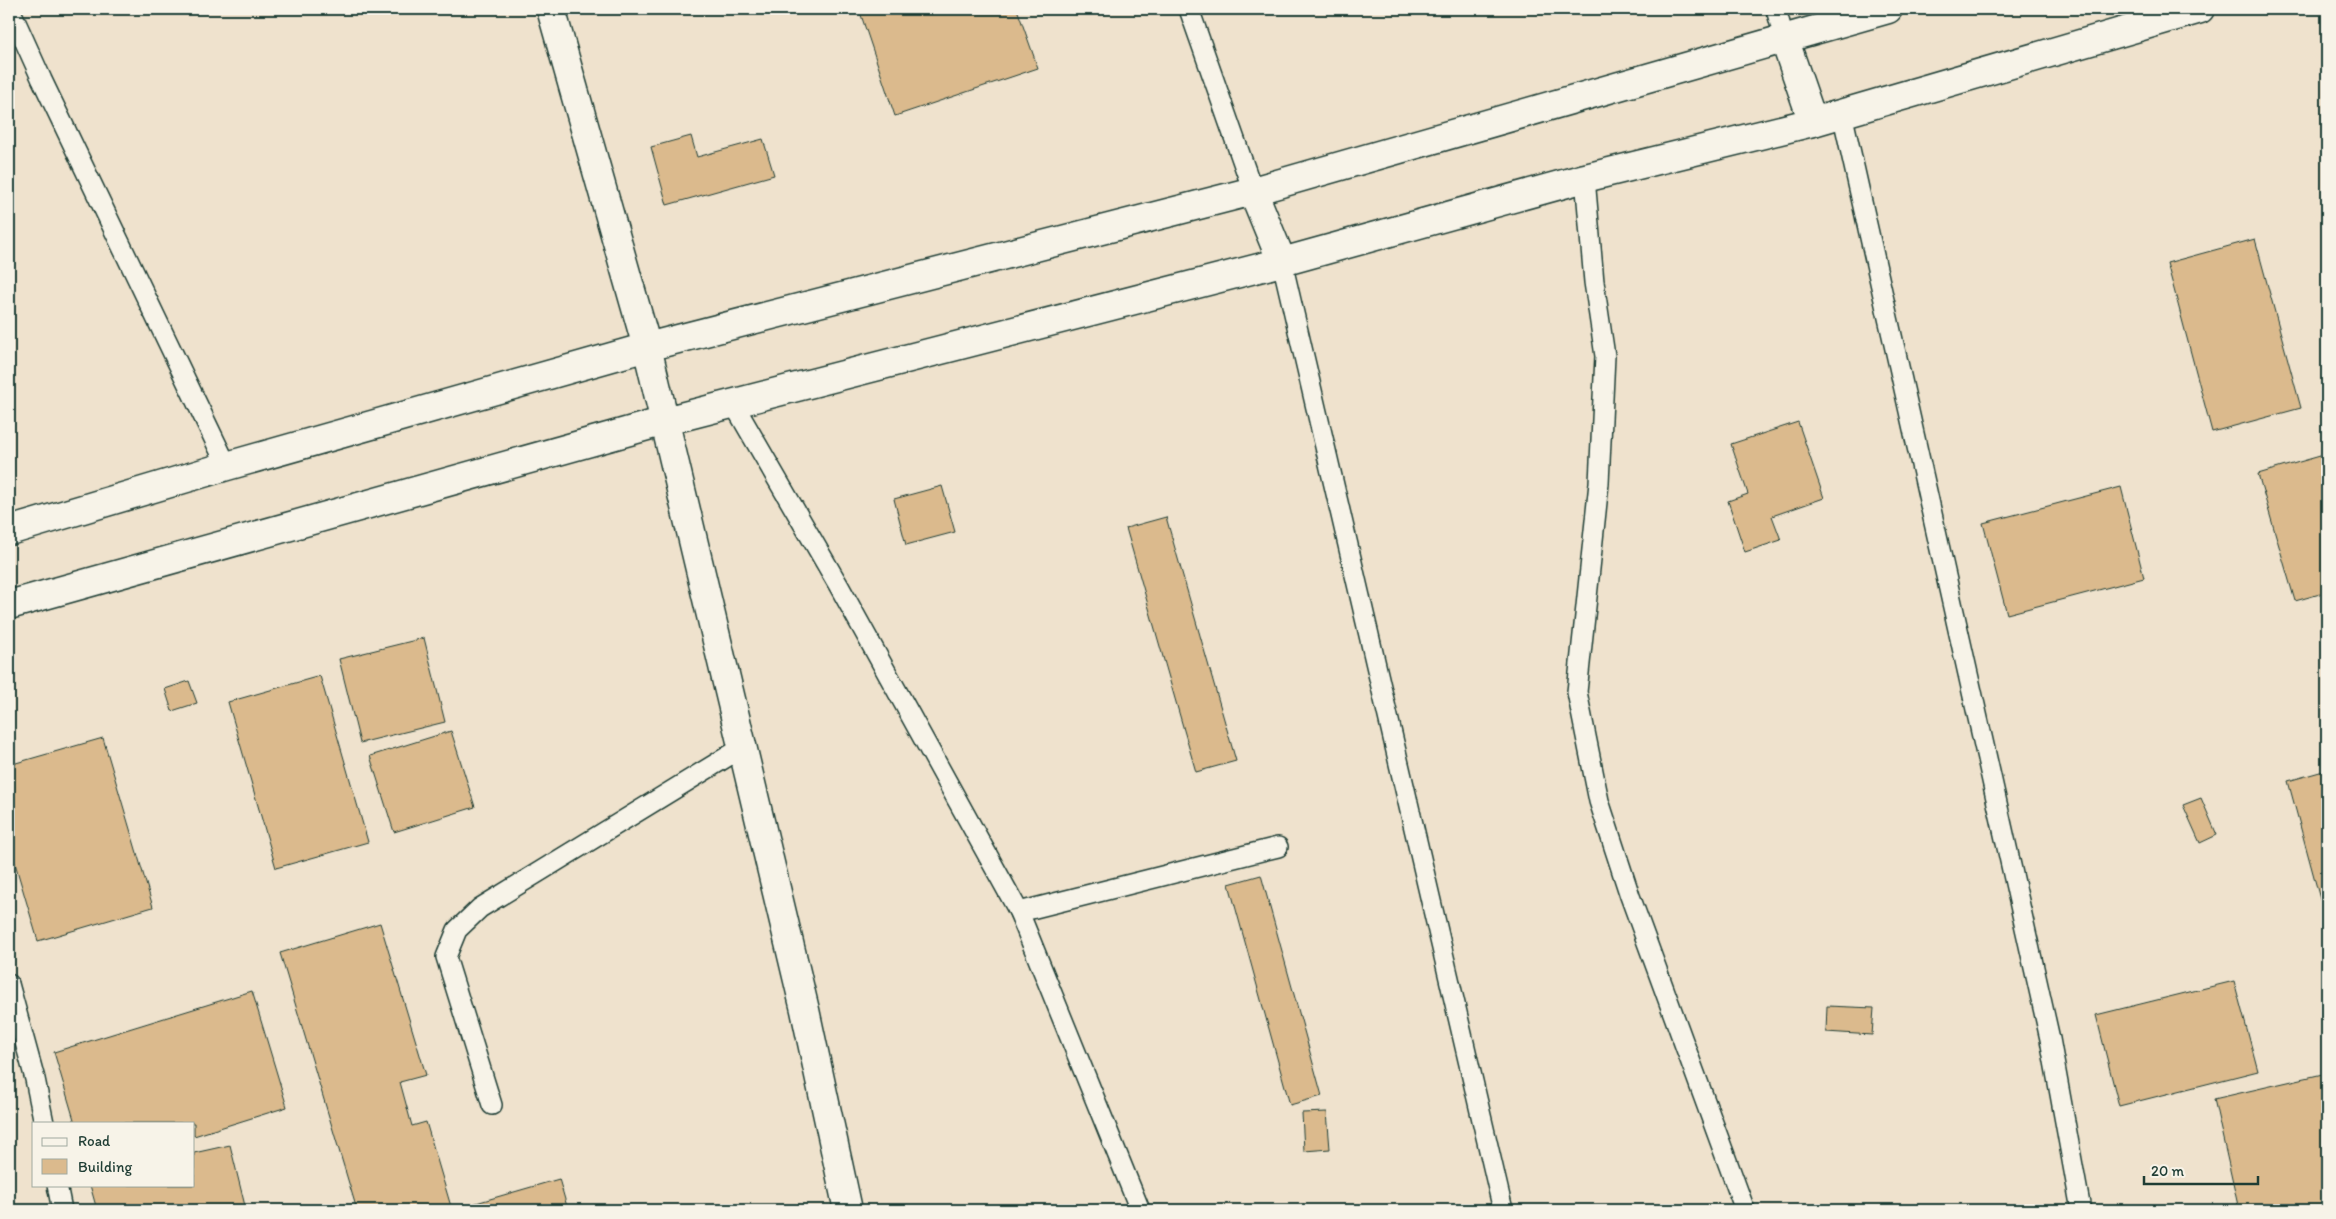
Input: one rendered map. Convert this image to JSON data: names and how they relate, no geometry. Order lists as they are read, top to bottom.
{
  "legend": ["Road", "Building"],
  "scale_bar": "20 m"
}
